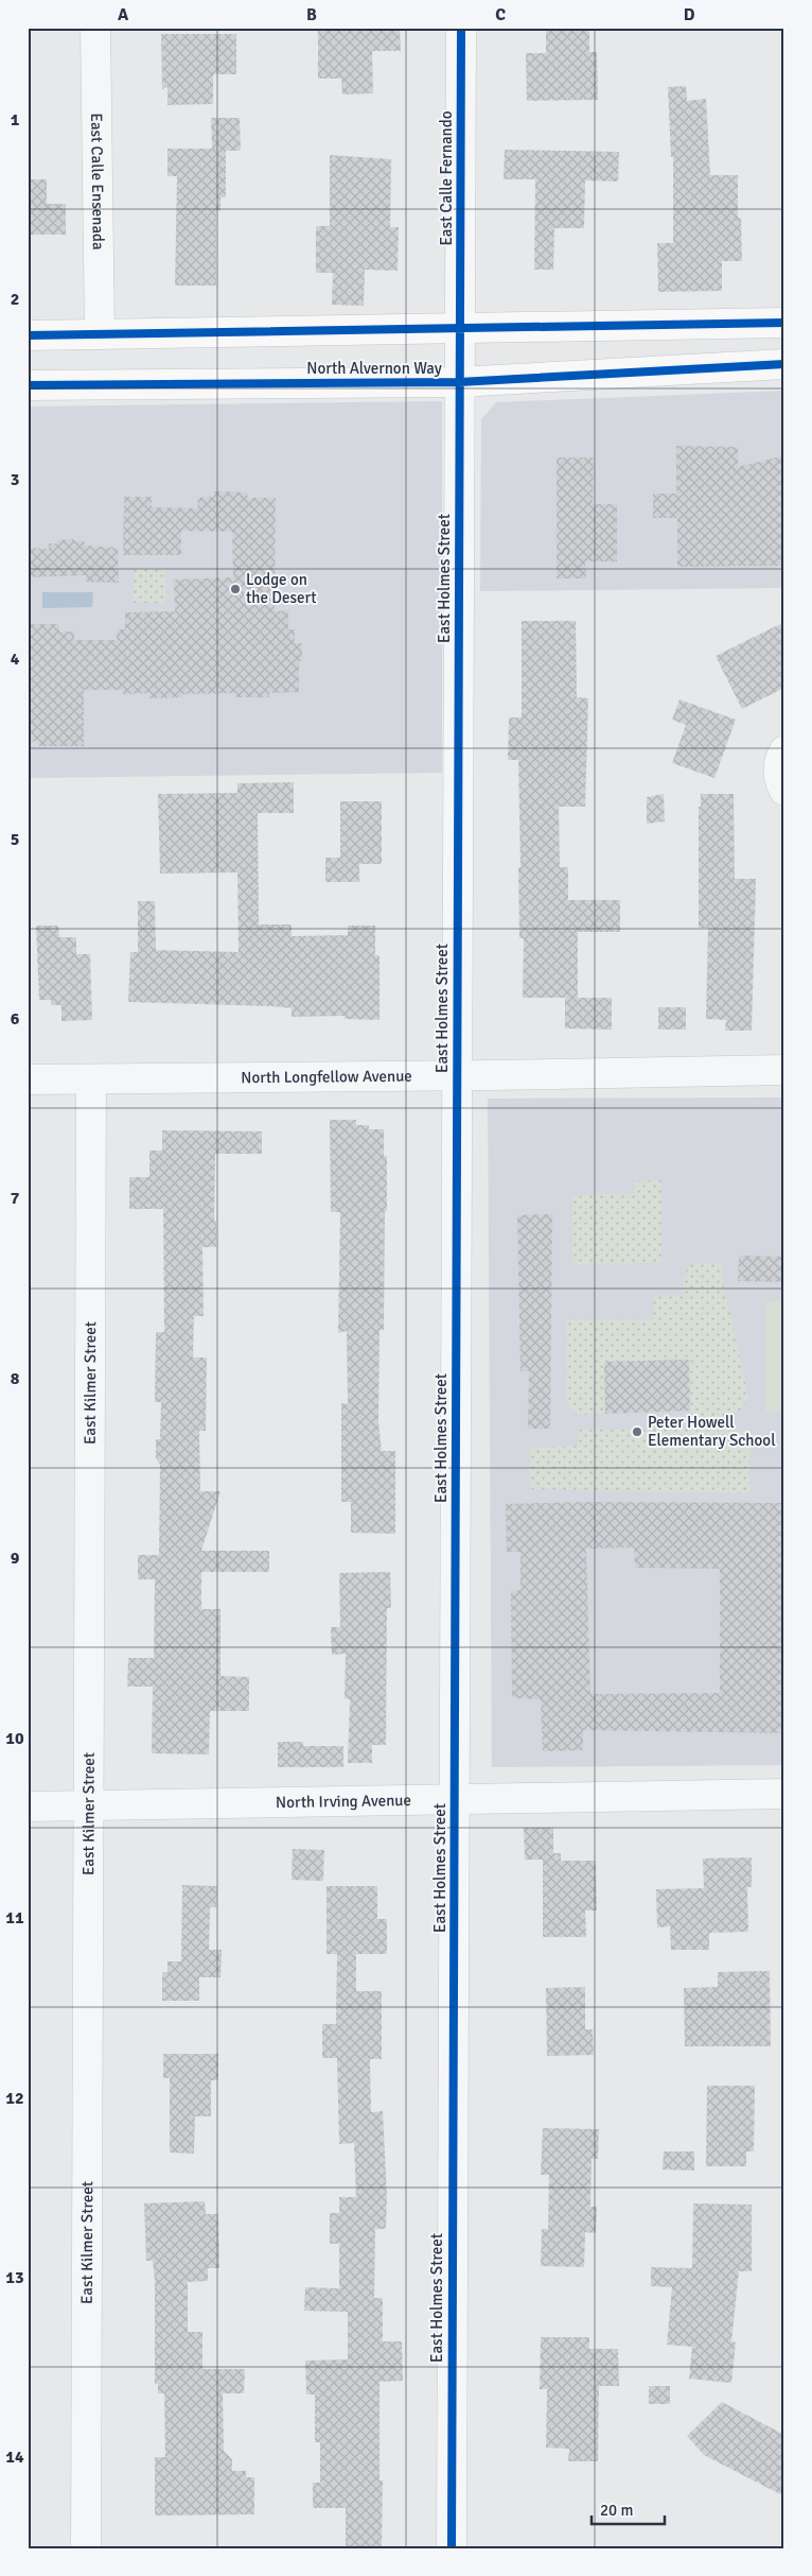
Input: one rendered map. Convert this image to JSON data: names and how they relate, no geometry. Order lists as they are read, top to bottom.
{
  "streets": {
    "main road": ["North Alvernon Way"],
    "street": [
      "East Calle Fernando",
      "East Calle Ensenada",
      "East Holmes Street",
      "North Longfellow Avenue",
      "East Kilmer Street",
      "North Irving Avenue"
    ]
  },
  "crossings": [
    ["East Calle Fernando", "East Holmes Street"],
    ["North Alvernon Way", "East Holmes Street"],
    ["East Holmes Street", "North Longfellow Avenue"],
    ["East Holmes Street", "North Irving Avenue"],
    ["North Longfellow Avenue", "East Kilmer Street"],
    ["East Kilmer Street", "North Irving Avenue"]
  ],
  "places": ["Lodge on the Desert", "Peter Howell Elementary School"],
  "scale_bar": "20 m",
  "grid": {
    "columns": [
      "A",
      "B",
      "C",
      "D"
    ],
    "rows": [
      "1",
      "2",
      "3",
      "4",
      "5",
      "6",
      "7",
      "8",
      "9",
      "10",
      "11",
      "12",
      "13",
      "14"
    ]
  }
}
